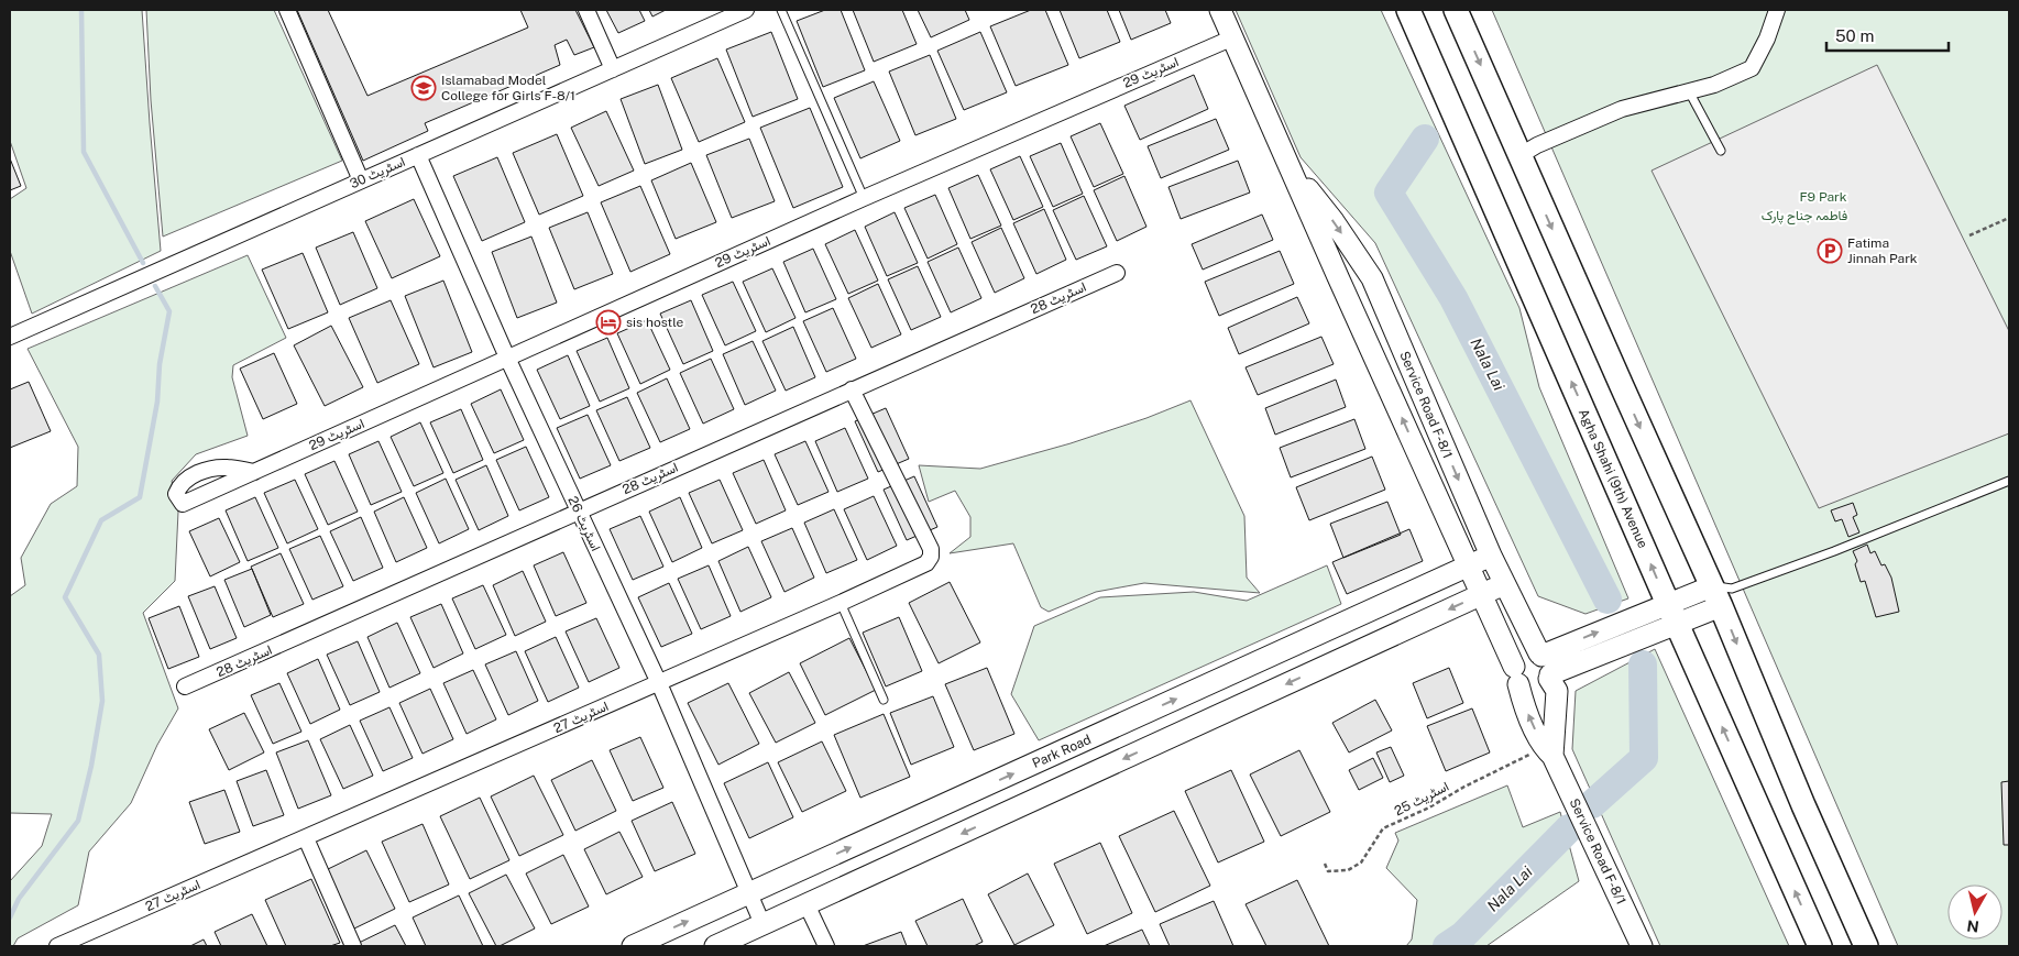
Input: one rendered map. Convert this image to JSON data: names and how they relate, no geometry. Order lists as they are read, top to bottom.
{
  "streets": {
    "main road": ["Agha Shahi (9th) Avenue"],
    "street": [
      "اسٹریٹ 29",
      "اسٹریٹ 30",
      "اسٹریٹ 28",
      "Service Road F-8/1",
      "اسٹریٹ 26",
      "اسٹریٹ 27",
      "Park Road"
    ],
    "path": ["اسٹریٹ 25"]
  },
  "crossings": [
    ["اسٹریٹ 29", "Service Road F-8/1"],
    ["اسٹریٹ 29", "اسٹریٹ 26"],
    ["اسٹریٹ 30", "اسٹریٹ 26"],
    ["اسٹریٹ 28", "اسٹریٹ 26"],
    ["اسٹریٹ 28", "اسٹریٹ 27"],
    ["Service Road F-8/1", "Park Road"],
    ["Service Road F-8/1", "اسٹریٹ 25"],
    ["اسٹریٹ 26", "اسٹریٹ 27"],
    ["اسٹریٹ 26", "Park Road"]
  ],
  "water": ["Nala Lai"],
  "parks": ["F9 Park", "فاطمہ جناح پارک"],
  "places": {
    "school or university": ["Islamabad Model College for Girls F-8/1"],
    "parking": ["Fatima Jinnah Park"],
    "hotel": ["sis hostle"]
  },
  "scale_bar": "50 m",
  "north": "bottom"
}
